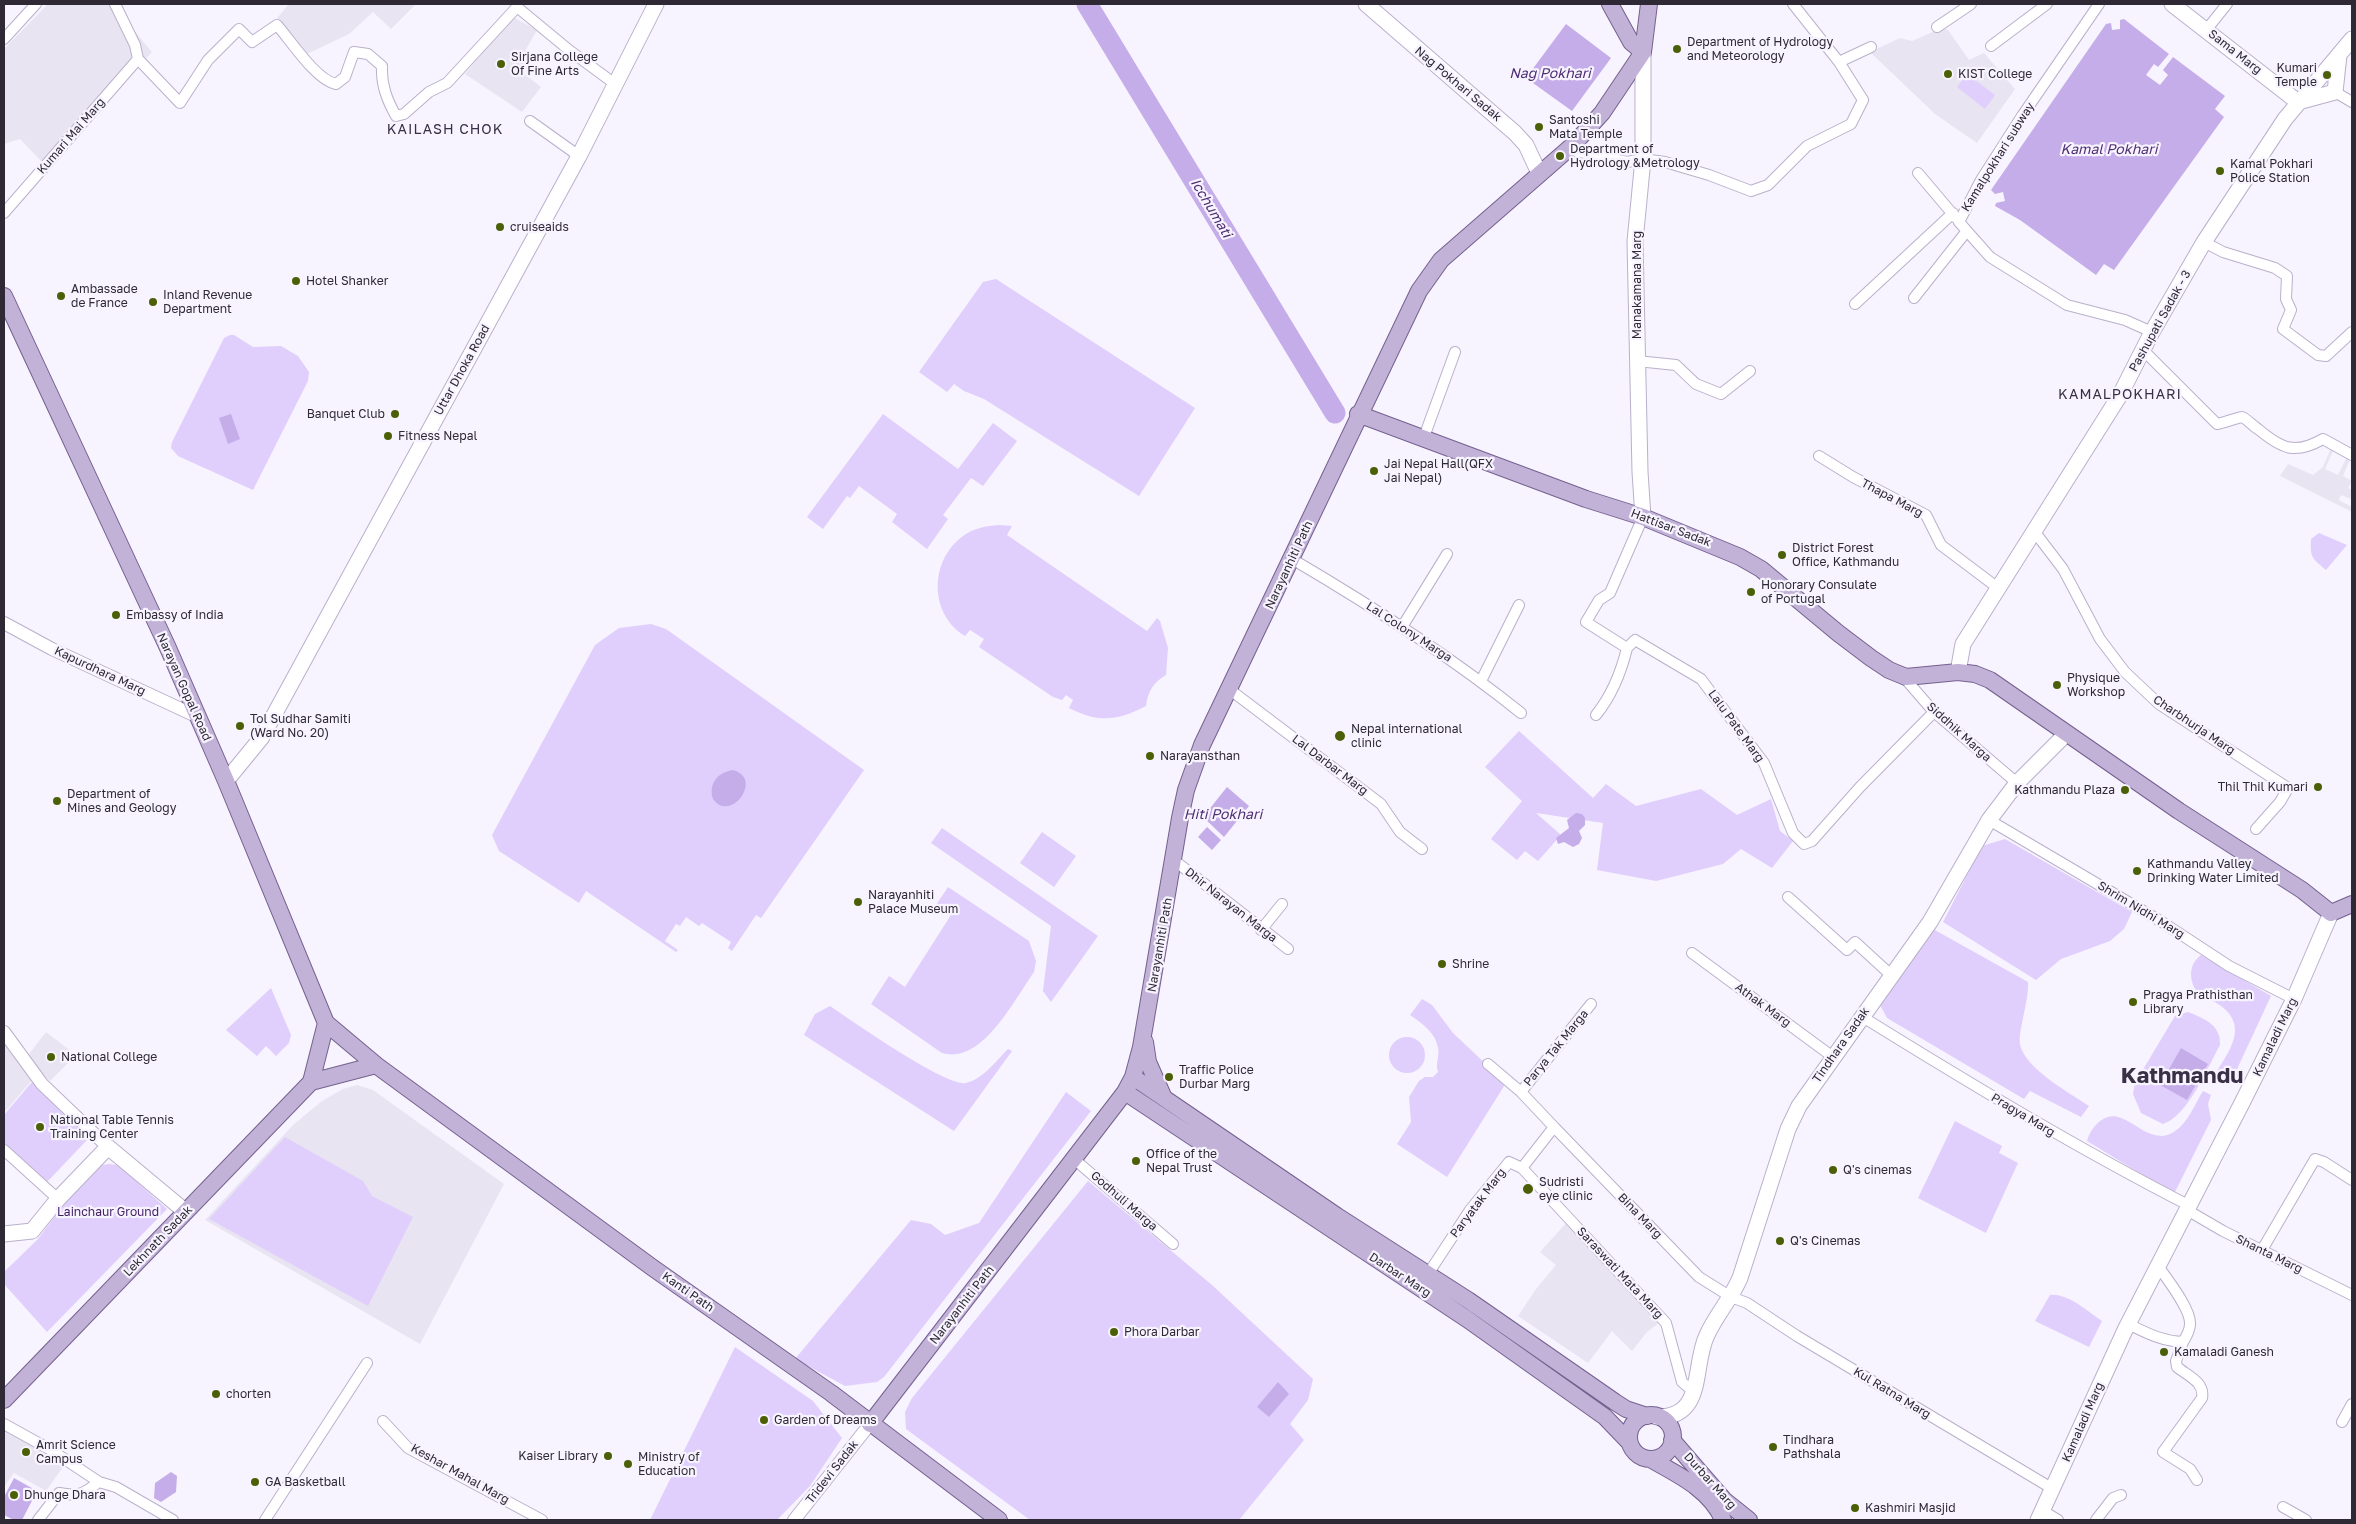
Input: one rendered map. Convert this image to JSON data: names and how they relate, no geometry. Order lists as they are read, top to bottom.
{
  "streets": {
    "main road": [
      "Sama Marg",
      "Nag Pokhari Sadak",
      "Manakamana Marg",
      "Pashupati Sadak - 3",
      "Uttar Dhoka Road",
      "Hattisar Sadak",
      "Narayanhiti Path",
      "Narayan Gopal Road",
      "Kamaladi Marg",
      "Tindhara Sadak",
      "Lekhnath Sadak",
      "Darbar Marg",
      "Kanti Path",
      "Durbar Marg"
    ],
    "street": [
      "Kumari Mai Marg",
      "Kamalpokhari subway",
      "Thapa Marg",
      "Lal Colony Marga",
      "Kapurdhara Marg",
      "Charbhurja Marg",
      "Lalu Pate Marg",
      "Siddhik Marga",
      "Lal Darbar Marg",
      "Dhir Narayan Marga",
      "Shrim Nidhi Marg",
      "Athak Marg",
      "Parya Tak Marga",
      "Pragya Marg",
      "Godhuli Marga",
      "Paryatak Marg",
      "Bina Marg",
      "Shanta Marg",
      "Saraswati Mata Marg",
      "Kul Ratna Marg",
      "Tridevi Sadak",
      "Keshar Mahal Marg"
    ]
  },
  "crossings": [
    ["Sama Marg", "Pashupati Sadak - 3"],
    ["Nag Pokhari Sadak", "Narayanhiti Path"],
    ["Kamalpokhari subway", "Pashupati Sadak - 3"],
    ["Manakamana Marg", "Hattisar Sadak"],
    ["Manakamana Marg", "Narayanhiti Path"],
    ["Pashupati Sadak - 3", "Thapa Marg"],
    ["Pashupati Sadak - 3", "Hattisar Sadak"],
    ["Pashupati Sadak - 3", "Charbhurja Marg"],
    ["Uttar Dhoka Road", "Narayan Gopal Road"],
    ["Hattisar Sadak", "Narayanhiti Path"],
    ["Hattisar Sadak", "Siddhik Marga"],
    ["Hattisar Sadak", "Kamaladi Marg"],
    ["Hattisar Sadak", "Tindhara Sadak"],
    ["Narayanhiti Path", "Lal Colony Marga"],
    ["Narayanhiti Path", "Lal Darbar Marg"],
    ["Narayanhiti Path", "Dhir Narayan Marga"],
    ["Narayanhiti Path", "Godhuli Marga"],
    ["Narayanhiti Path", "Kanti Path"],
    ["Narayanhiti Path", "Tridevi Sadak"],
    ["Kapurdhara Marg", "Narayan Gopal Road"],
    ["Narayan Gopal Road", "Lekhnath Sadak"],
    ["Narayan Gopal Road", "Kanti Path"],
    ["Lalu Pate Marg", "Siddhik Marga"],
    ["Siddhik Marga", "Tindhara Sadak"],
    ["Shrim Nidhi Marg", "Kamaladi Marg"],
    ["Shrim Nidhi Marg", "Tindhara Sadak"],
    ["Athak Marg", "Tindhara Sadak"],
    ["Kamaladi Marg", "Pragya Marg"],
    ["Kamaladi Marg", "Shanta Marg"],
    ["Kamaladi Marg", "Kul Ratna Marg"],
    ["Tindhara Sadak", "Pragya Marg"],
    ["Tindhara Sadak", "Bina Marg"],
    ["Tindhara Sadak", "Saraswati Mata Marg"],
    ["Tindhara Sadak", "Kul Ratna Marg"],
    ["Pragya Marg", "Shanta Marg"],
    ["Paryatak Marg", "Bina Marg"],
    ["Paryatak Marg", "Saraswati Mata Marg"],
    ["Paryatak Marg", "Darbar Marg"],
    ["Bina Marg", "Kul Ratna Marg"],
    ["Darbar Marg", "Durbar Marg"],
    ["Kanti Path", "Tridevi Sadak"]
  ],
  "districts": ["KAILASH CHOK", "KAMALPOKHARI", "Kathmandu"],
  "water": [
    "Nag Pokhari",
    "Kamal Pokhari",
    "Icchumati",
    "Hiti Pokhari"
  ],
  "parks": ["Lainchaur Ground"],
  "places": [
    "Department of Hydrology and Meteorology",
    "Sirjana College Of Fine Arts",
    "KIST College",
    "Kumari Temple",
    "Santoshi Mata Temple",
    "Department of Hydrology &Metrology",
    "Kamal Pokhari Police Station",
    "cruiseaids",
    "Hotel Shanker",
    "Ambassade de France",
    "Inland Revenue Department",
    "Banquet Club",
    "Fitness Nepal",
    "Jai Nepal Hall(QFX Jai Nepal)",
    "District Forest Office, Kathmandu",
    "Honorary Consulate of Portugal",
    "Embassy of India",
    "Physique Workshop",
    "Tol Sudhar Samiti (Ward No. 20)",
    "Nepal international clinic",
    "Narayansthan",
    "Thil Thil Kumari",
    "Kathmandu Plaza",
    "Department of Mines and Geology",
    "Kathmandu Valley Drinking Water Limited",
    "Narayanhiti Palace Museum",
    "Shrine",
    "Pragya Prathisthan Library",
    "National College",
    "Traffic Police Durbar Marg",
    "National Table Tennis Training Center",
    "Office of the Nepal Trust",
    "Q's cinemas",
    "Sudristi eye clinic",
    "Q's Cinemas",
    "Phora Darbar",
    "Kamaladi Ganesh",
    "chorten",
    "Garden of Dreams",
    "Tindhara Pathshala",
    "Amrit Science Campus",
    "Kaiser Library",
    "Ministry of Education",
    "GA Basketball",
    "Dhunge Dhara",
    "Kashmiri Masjid"
  ]
}
